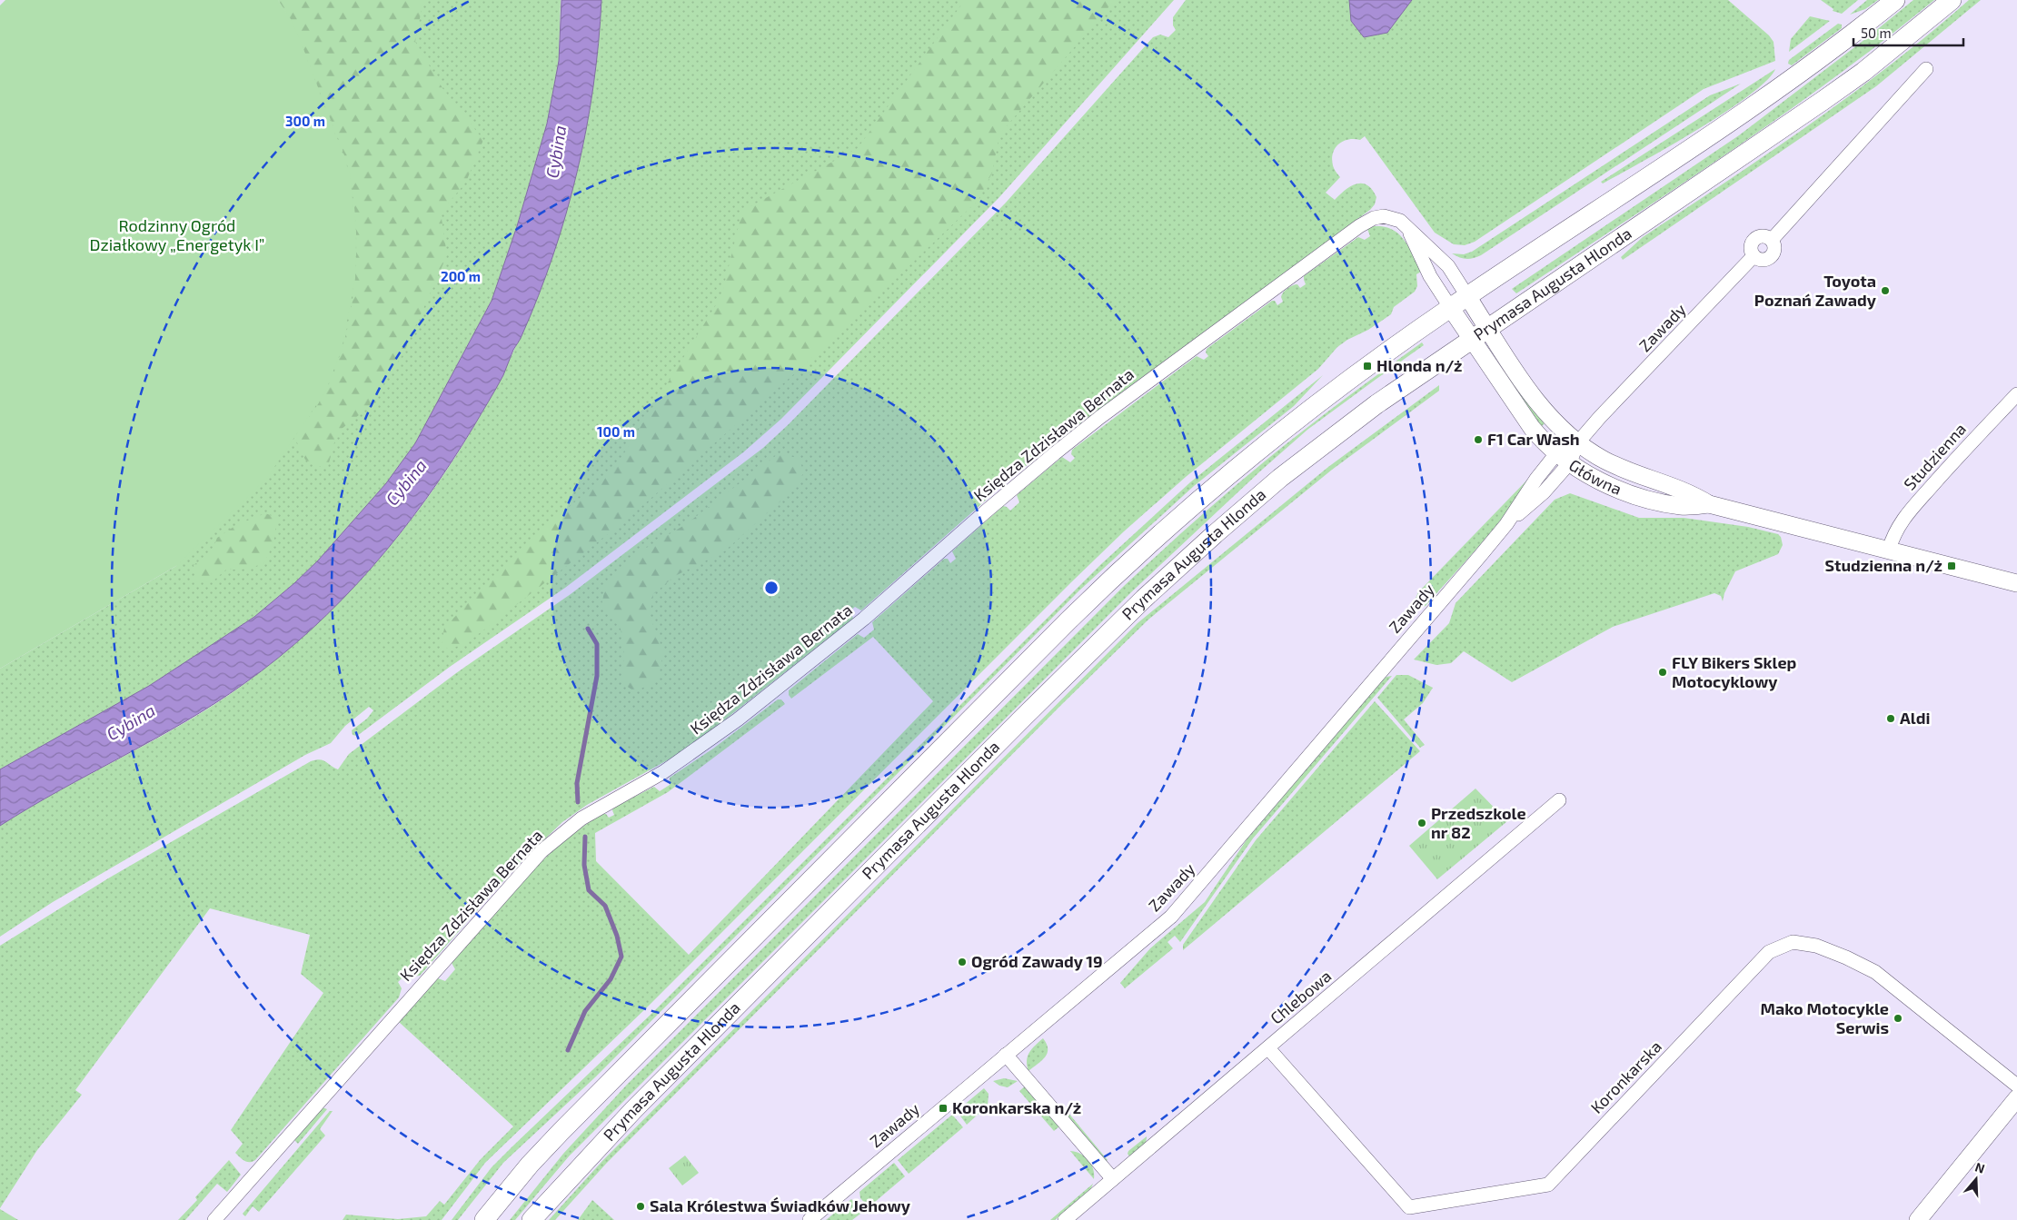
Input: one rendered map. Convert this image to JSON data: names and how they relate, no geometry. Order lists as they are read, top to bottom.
{
  "streets": {
    "main road": ["Prymasa Augusta Hlonda"],
    "street": [
      "Zawady",
      "Księdza Zdzisława Bernata",
      "Studzienna",
      "Główna",
      "Chlebowa",
      "Koronkarska"
    ]
  },
  "crossings": [
    ["Prymasa Augusta Hlonda", "Główna"],
    ["Zawady", "Główna"],
    ["Studzienna", "Główna"],
    ["Chlebowa", "Koronkarska"]
  ],
  "water": ["Cybina"],
  "parks": ["Rodzinny Ogród Działkowy „Energetyk I”"],
  "places": {
    "other": [
      "Toyota Poznań Zawady",
      "F1 Car Wash",
      "FLY Bikers Sklep Motocyklowy",
      "Aldi",
      "Przedszkole nr 82",
      "Ogród Zawady 19",
      "Mako Motocykle Serwis",
      "Sala Królestwa Świadków Jehowy"
    ],
    "transit": ["Hlonda n/ż", "Studzienna n/ż", "Koronkarska n/ż"]
  },
  "scale_bar": "50 m",
  "north": "top",
  "rings": ["300 m", "200 m", "100 m"]
}
